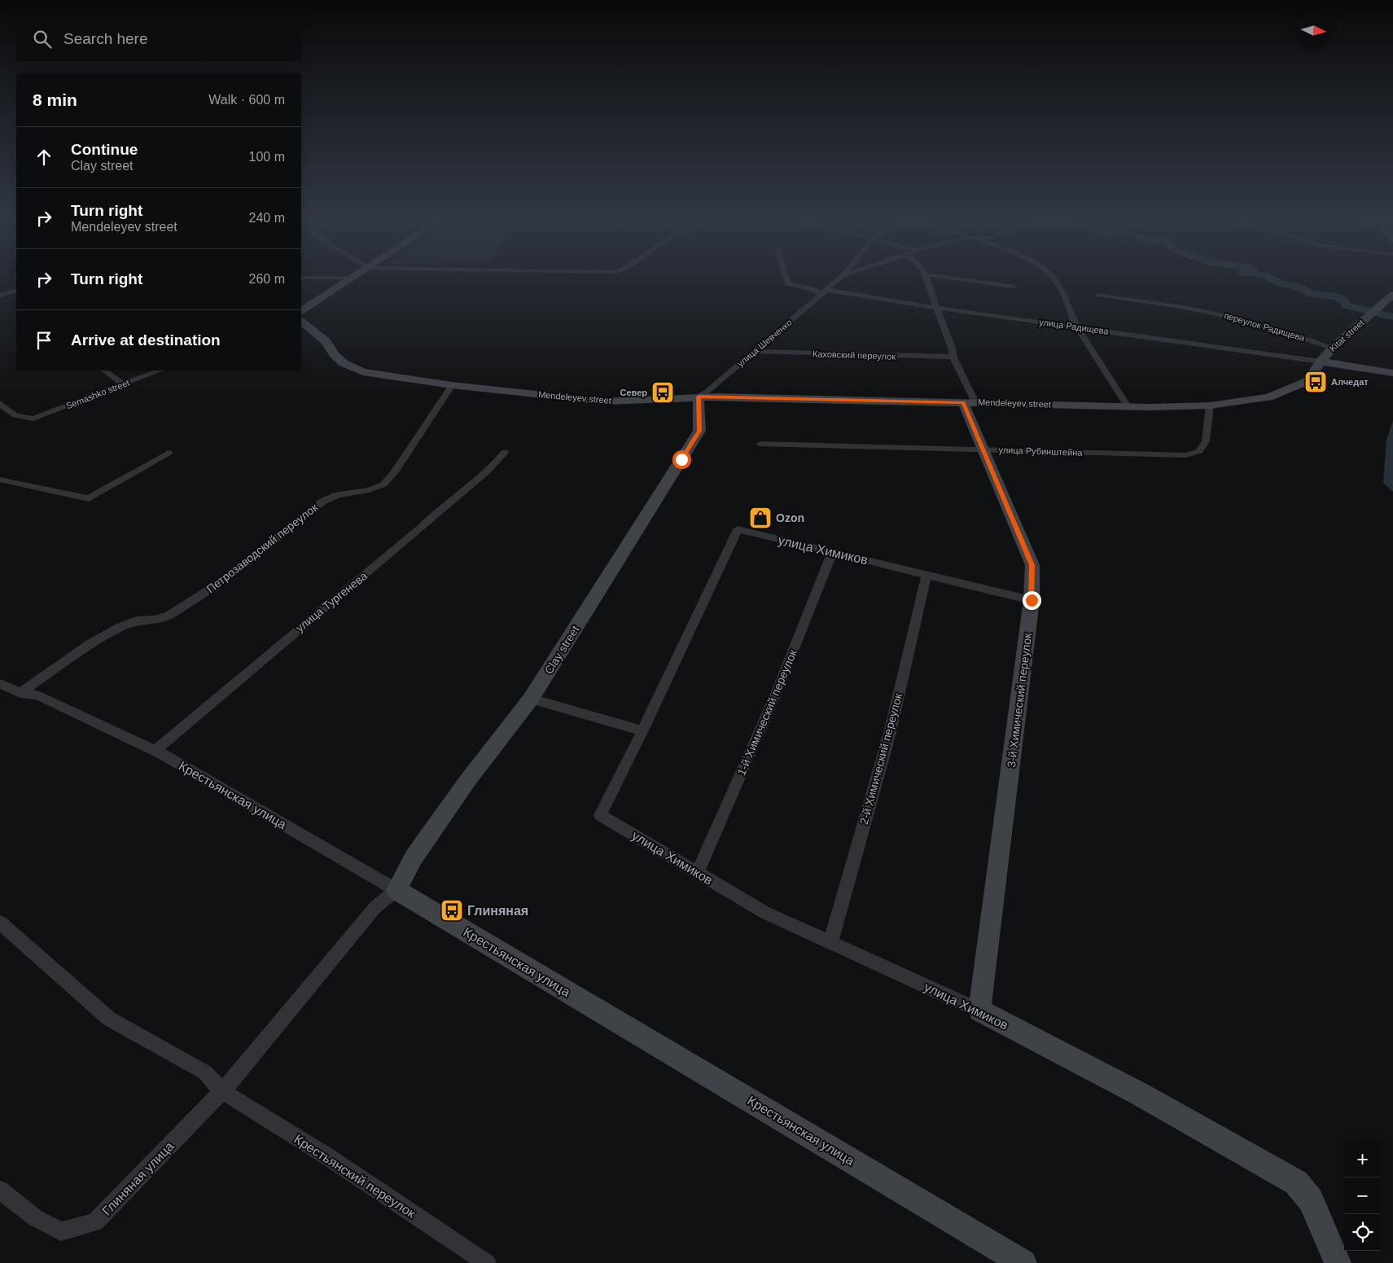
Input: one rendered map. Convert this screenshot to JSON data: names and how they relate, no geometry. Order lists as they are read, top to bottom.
{
  "streets": {
    "street": [
      "улица Радищева",
      "переулок Радищева",
      "Kitat street",
      "улица Шевченко",
      "Каховский переулок",
      "Semashko street",
      "Mendeleyev street",
      "улица Рубинштейна",
      "Петрозаводский переулок",
      "улица Химиков",
      "улица Тургенева",
      "Clay street",
      "3-й Химический переулок",
      "1-й Химический переулок",
      "2-й Химический переулок",
      "Крестьянская улица",
      "Крестьянский переулок",
      "Глиняная улица"
    ]
  },
  "crossings": [
    ["улица Радищева", "Kitat street"],
    ["улица Радищева", "улица Шевченко"],
    ["улица Радищева", "Mendeleyev street"],
    ["переулок Радищева", "Kitat street"],
    ["Kitat street", "Mendeleyev street"],
    ["улица Шевченко", "Каховский переулок"],
    ["улица Шевченко", "Mendeleyev street"],
    ["улица Шевченко", "Clay street"],
    ["Mendeleyev street", "улица Рубинштейна"],
    ["Mendeleyev street", "Петрозаводский переулок"],
    ["Mendeleyev street", "Clay street"],
    ["Mendeleyev street", "3-й Химический переулок"],
    ["улица Рубинштейна", "3-й Химический переулок"],
    ["Петрозаводский переулок", "Крестьянская улица"],
    ["улица Химиков", "3-й Химический переулок"],
    ["улица Химиков", "1-й Химический переулок"],
    ["улица Химиков", "2-й Химический переулок"],
    ["улица Тургенева", "Крестьянская улица"],
    ["Clay street", "Крестьянская улица"],
    ["Clay street", "Глиняная улица"],
    ["Крестьянская улица", "Глиняная улица"],
    ["Крестьянский переулок", "Глиняная улица"]
  ],
  "places": {
    "bus stop": ["Алчедат", "Север", "Глиняная"],
    "shop": ["Ozon"]
  },
  "north": "right",
  "page": {
    "search": "Search here",
    "heading": ["8 min", "Walk · 600 m"],
    "list": [
      ["Continue", "Clay street", "100 m"],
      ["Turn right", "Mendeleyev street", "240 m"],
      ["Turn right", "260 m"],
      "Arrive at destination"
    ],
    "map_buttons": ["+", "−"]
  }
}
